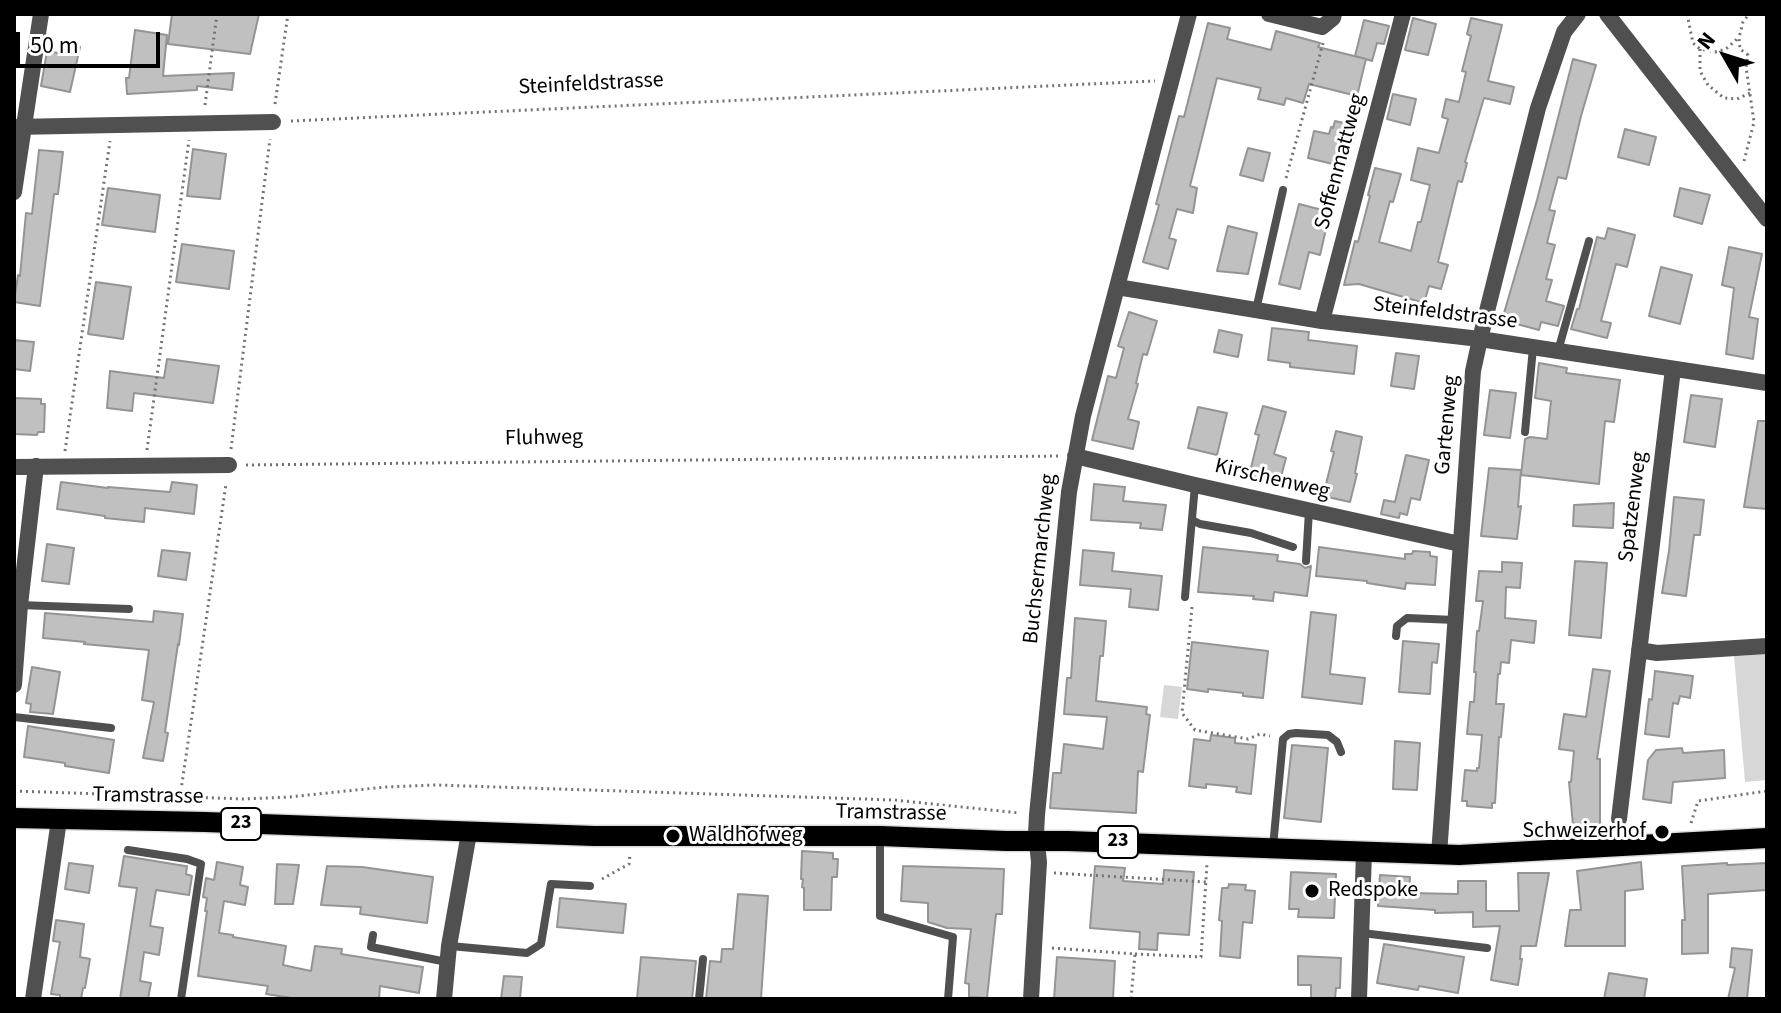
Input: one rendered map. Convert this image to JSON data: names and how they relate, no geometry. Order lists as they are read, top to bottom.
{
  "streets": {
    "main road": ["Tramstrasse", "23"],
    "street": [
      "Steinfeldstrasse",
      "Soffenmattweg",
      "Gartenweg",
      "Kirschenweg",
      "Spatzenweg",
      "Buchsermarchweg"
    ],
    "path": ["Fluhweg"]
  },
  "crossings": [
    ["Steinfeldstrasse", "Soffenmattweg"],
    ["Steinfeldstrasse", "Gartenweg"],
    ["Steinfeldstrasse", "Spatzenweg"],
    ["Steinfeldstrasse", "Buchsermarchweg"],
    ["Gartenweg", "Kirschenweg"],
    ["Gartenweg", "Tramstrasse"],
    ["Fluhweg", "Kirschenweg"],
    ["Fluhweg", "Buchsermarchweg"],
    ["Kirschenweg", "Buchsermarchweg"],
    ["Buchsermarchweg", "Tramstrasse"]
  ],
  "places": ["Schweizerhof", "Waldhofweg", "Redspoke"],
  "scale_bar": "50 m",
  "north": "top left"
}
